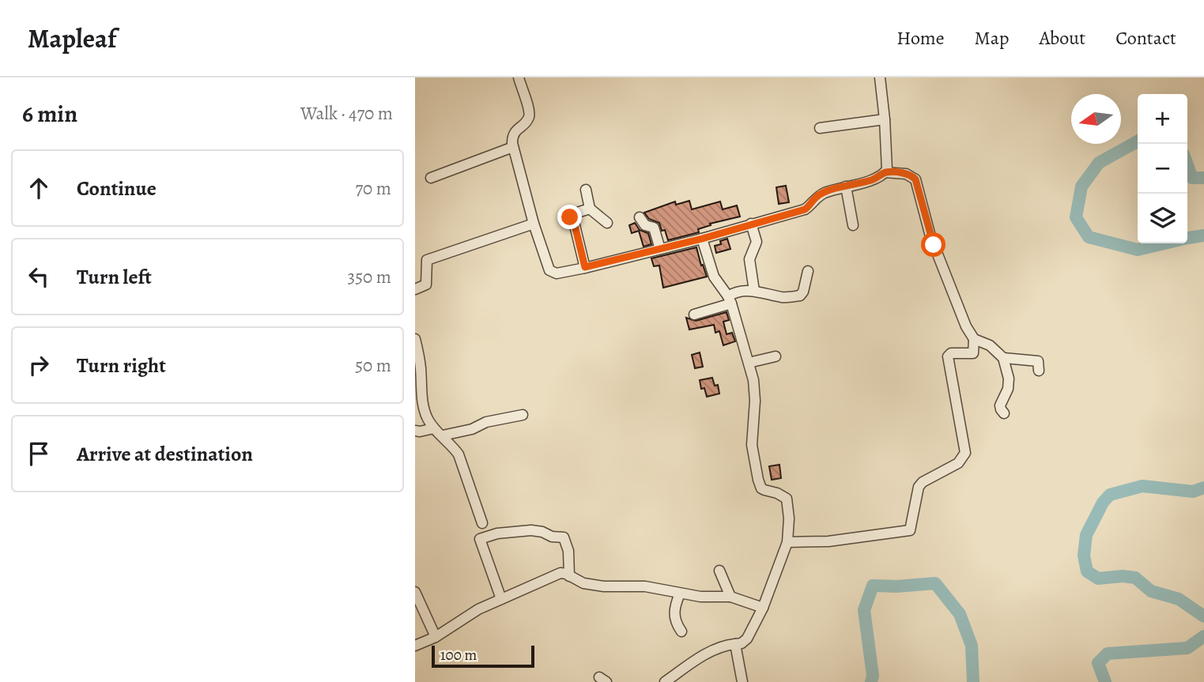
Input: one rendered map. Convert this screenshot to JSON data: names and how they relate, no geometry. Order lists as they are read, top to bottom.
{
  "scale_bar": "100 m",
  "north": "left",
  "page": {
    "header": "Mapleaf",
    "nav": [
      "Home",
      "Map",
      "About",
      "Contact"
    ],
    "heading": ["6 min", "Walk · 470 m"],
    "map_buttons": ["+", "−"],
    "list": [
      ["Continue", "70 m"],
      ["Turn left", "350 m"],
      ["Turn right", "50 m"],
      "Arrive at destination"
    ],
    "scale": "100 m"
  }
}
